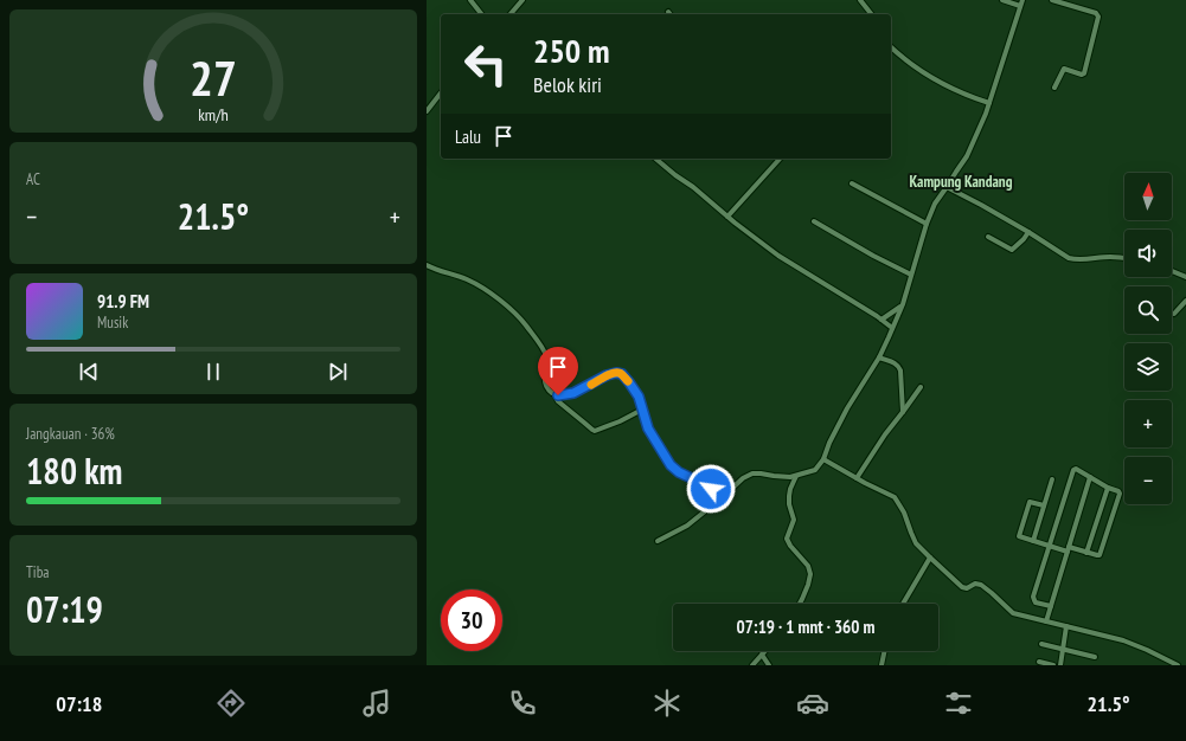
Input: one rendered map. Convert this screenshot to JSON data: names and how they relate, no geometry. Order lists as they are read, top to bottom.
{
  "districts": ["Kampung Kandang"],
  "north": "top",
  "page": {
    "turn": ["250 m", "Belok kiri"],
    "then": "Lalu",
    "tile": [
      "AC",
      ["Jangkauan · 36%", "180 km"],
      ["Tiba", "07:19"]
    ],
    "map_buttons": ["+", "−"],
    "heat": ["−", "21.5°", "+"],
    "song": ["91.9 FM", "Musik"],
    "limit": "30",
    "trip": "07:19 · 1 mnt · 360 m",
    "tabs": ["07:18", "21.5°"],
    "gauge": ["27", "km/h"]
  }
}
